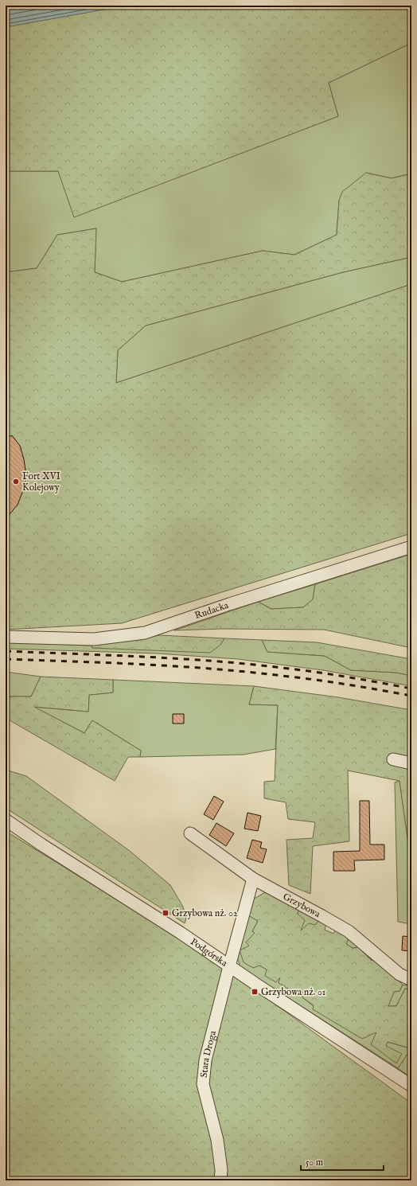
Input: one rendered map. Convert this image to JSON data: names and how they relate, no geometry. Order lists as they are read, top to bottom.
{
  "streets": {
    "street": [
      "Rudacka",
      "Grzybowa",
      "Podgórska",
      "Stara Droga"
    ]
  },
  "crossings": [
    ["Grzybowa", "Stara Droga"],
    ["Podgórska", "Stara Droga"]
  ],
  "places": {
    "other": ["Fort XVI Kolejowy"],
    "transit": ["Grzybowa nż. 02", "Grzybowa nż. 01"]
  },
  "scale_bar": "50 m"
}
